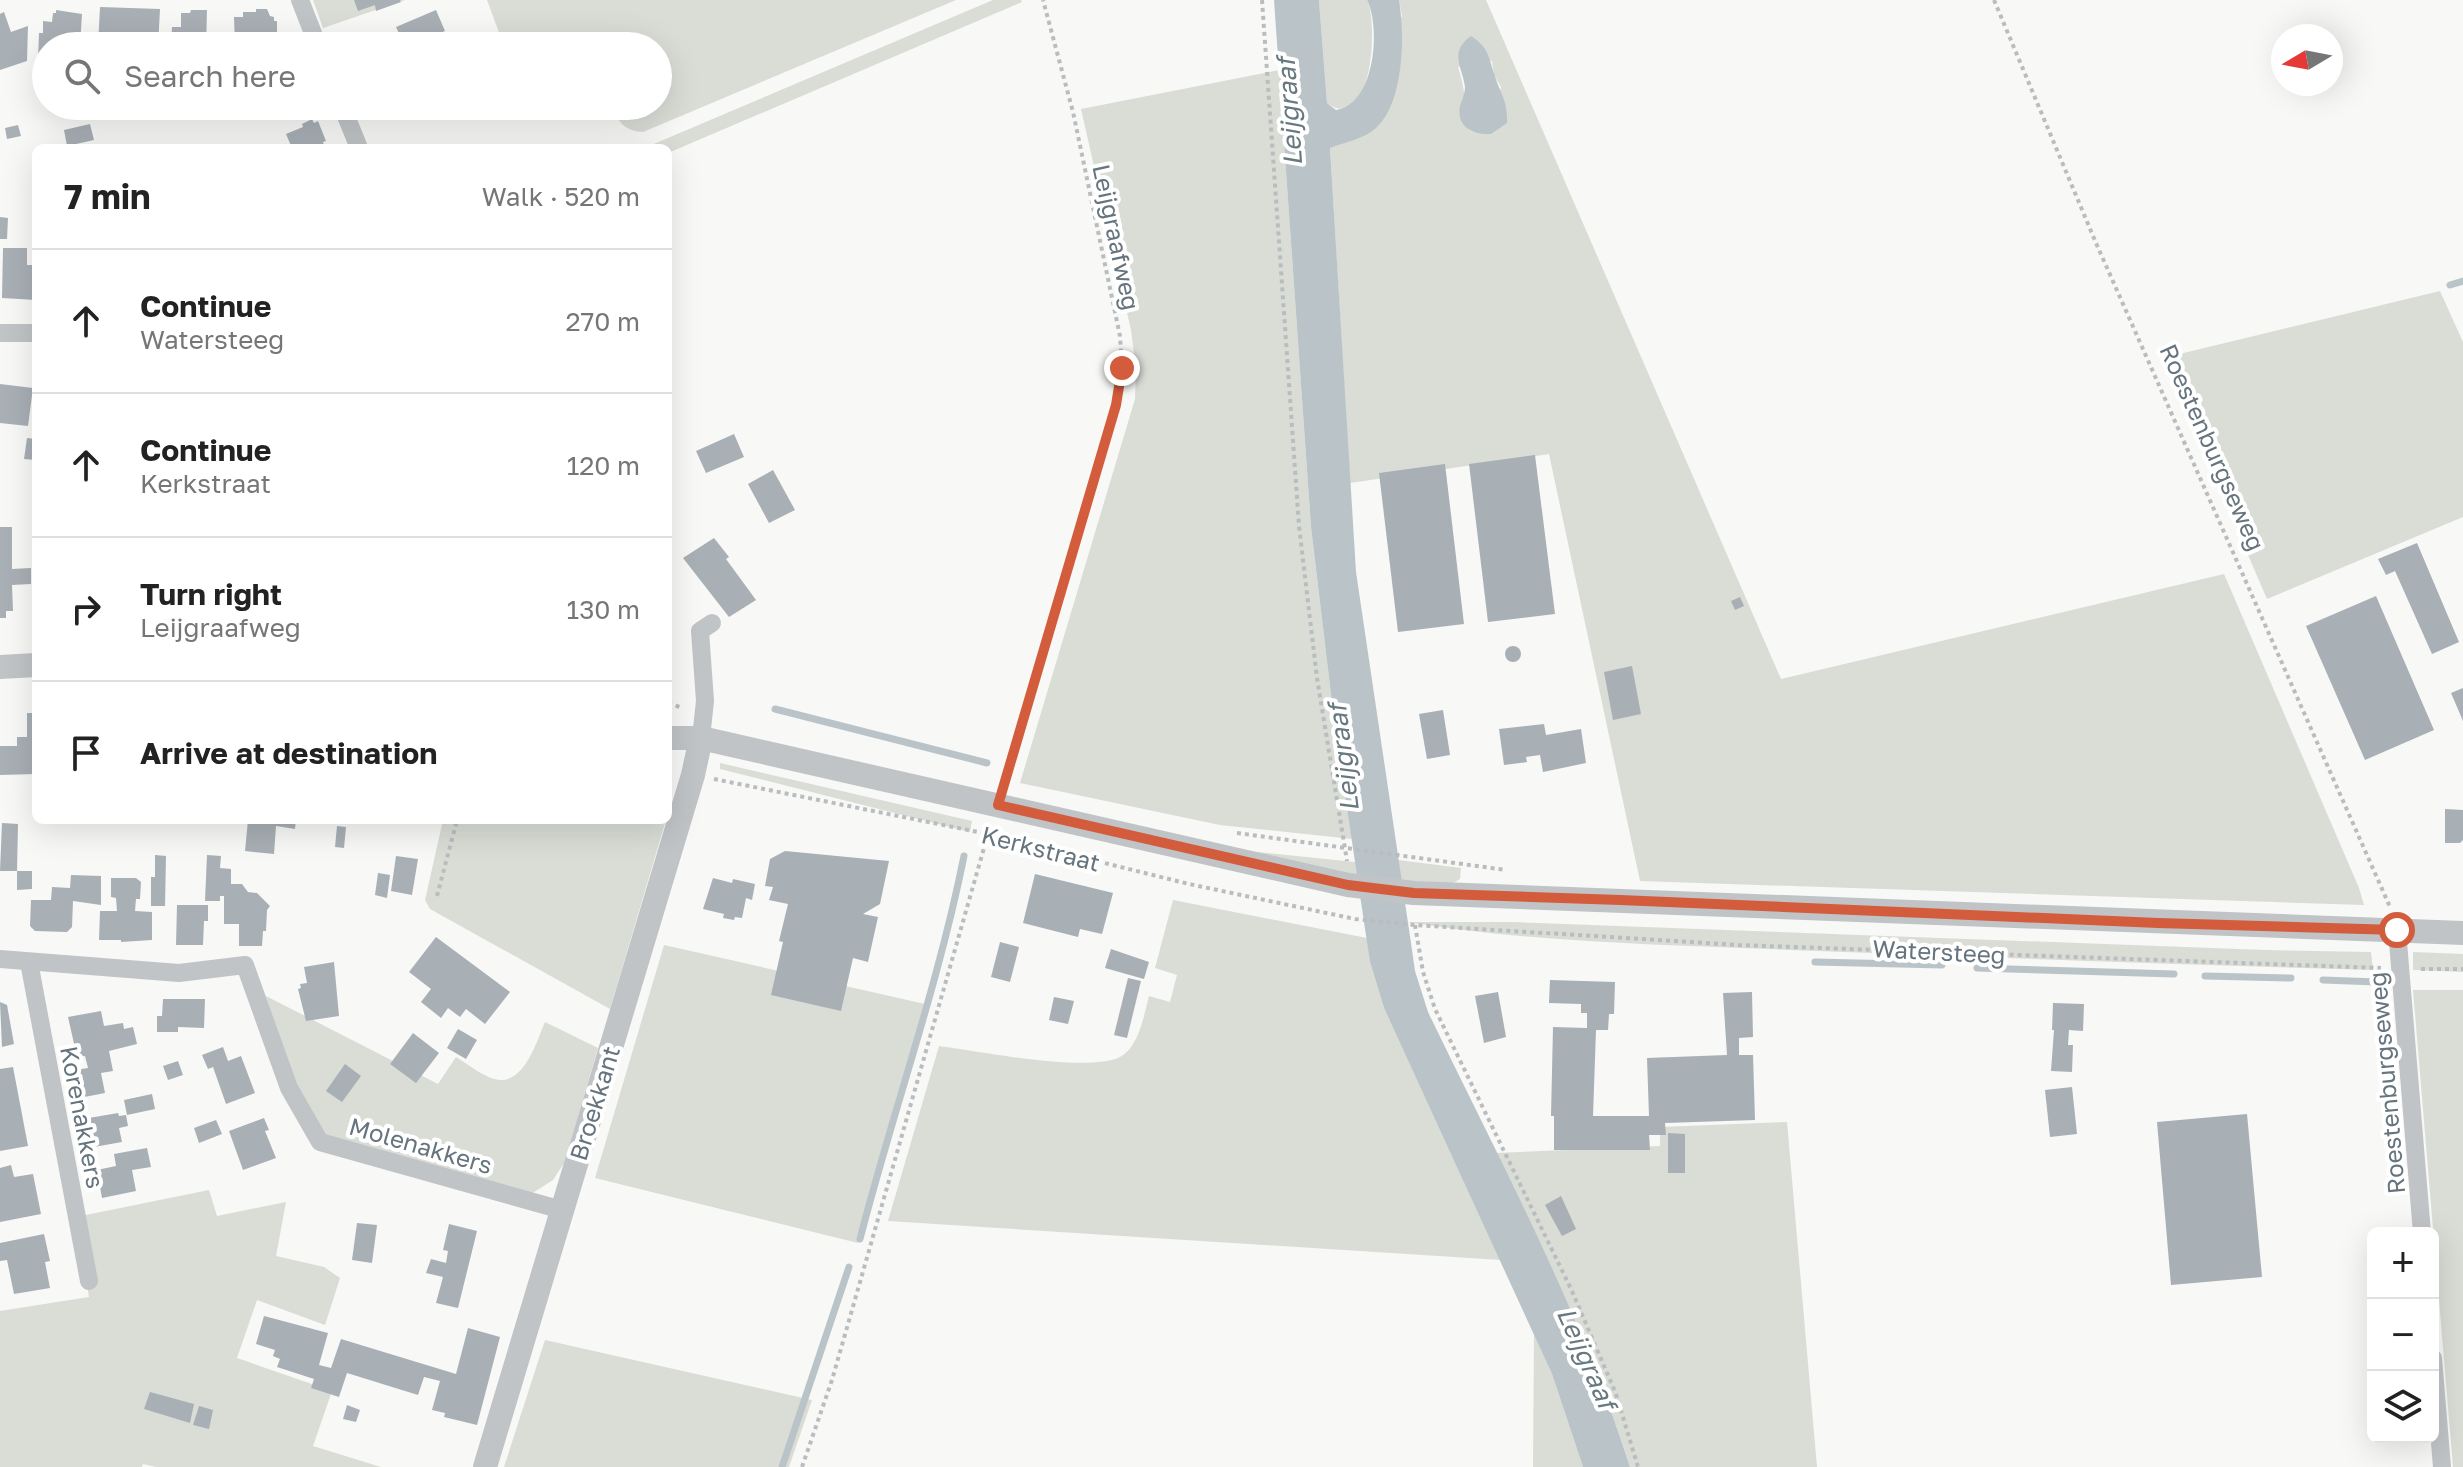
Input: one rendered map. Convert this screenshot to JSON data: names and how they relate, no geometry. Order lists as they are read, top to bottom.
{
  "streets": {
    "street": [
      "Roestenburgseweg",
      "Kerkstraat",
      "Watersteeg",
      "Broekkant",
      "Korenakkers",
      "Molenakkers"
    ],
    "path": ["Leijgraafweg"]
  },
  "crossings": [
    ["Leijgraafweg", "Kerkstraat"],
    ["Roestenburgseweg", "Watersteeg"],
    ["Kerkstraat", "Watersteeg"],
    ["Kerkstraat", "Broekkant"],
    ["Broekkant", "Molenakkers"],
    ["Korenakkers", "Molenakkers"]
  ],
  "water": ["Leijgraaf"],
  "north": "left",
  "page": {
    "search": "Search here",
    "heading": ["7 min", "Walk · 520 m"],
    "list": [
      ["Continue", "Watersteeg", "270 m"],
      ["Continue", "Kerkstraat", "120 m"],
      ["Turn right", "Leijgraafweg", "130 m"],
      "Arrive at destination"
    ],
    "map_buttons": ["+", "−"]
  }
}
